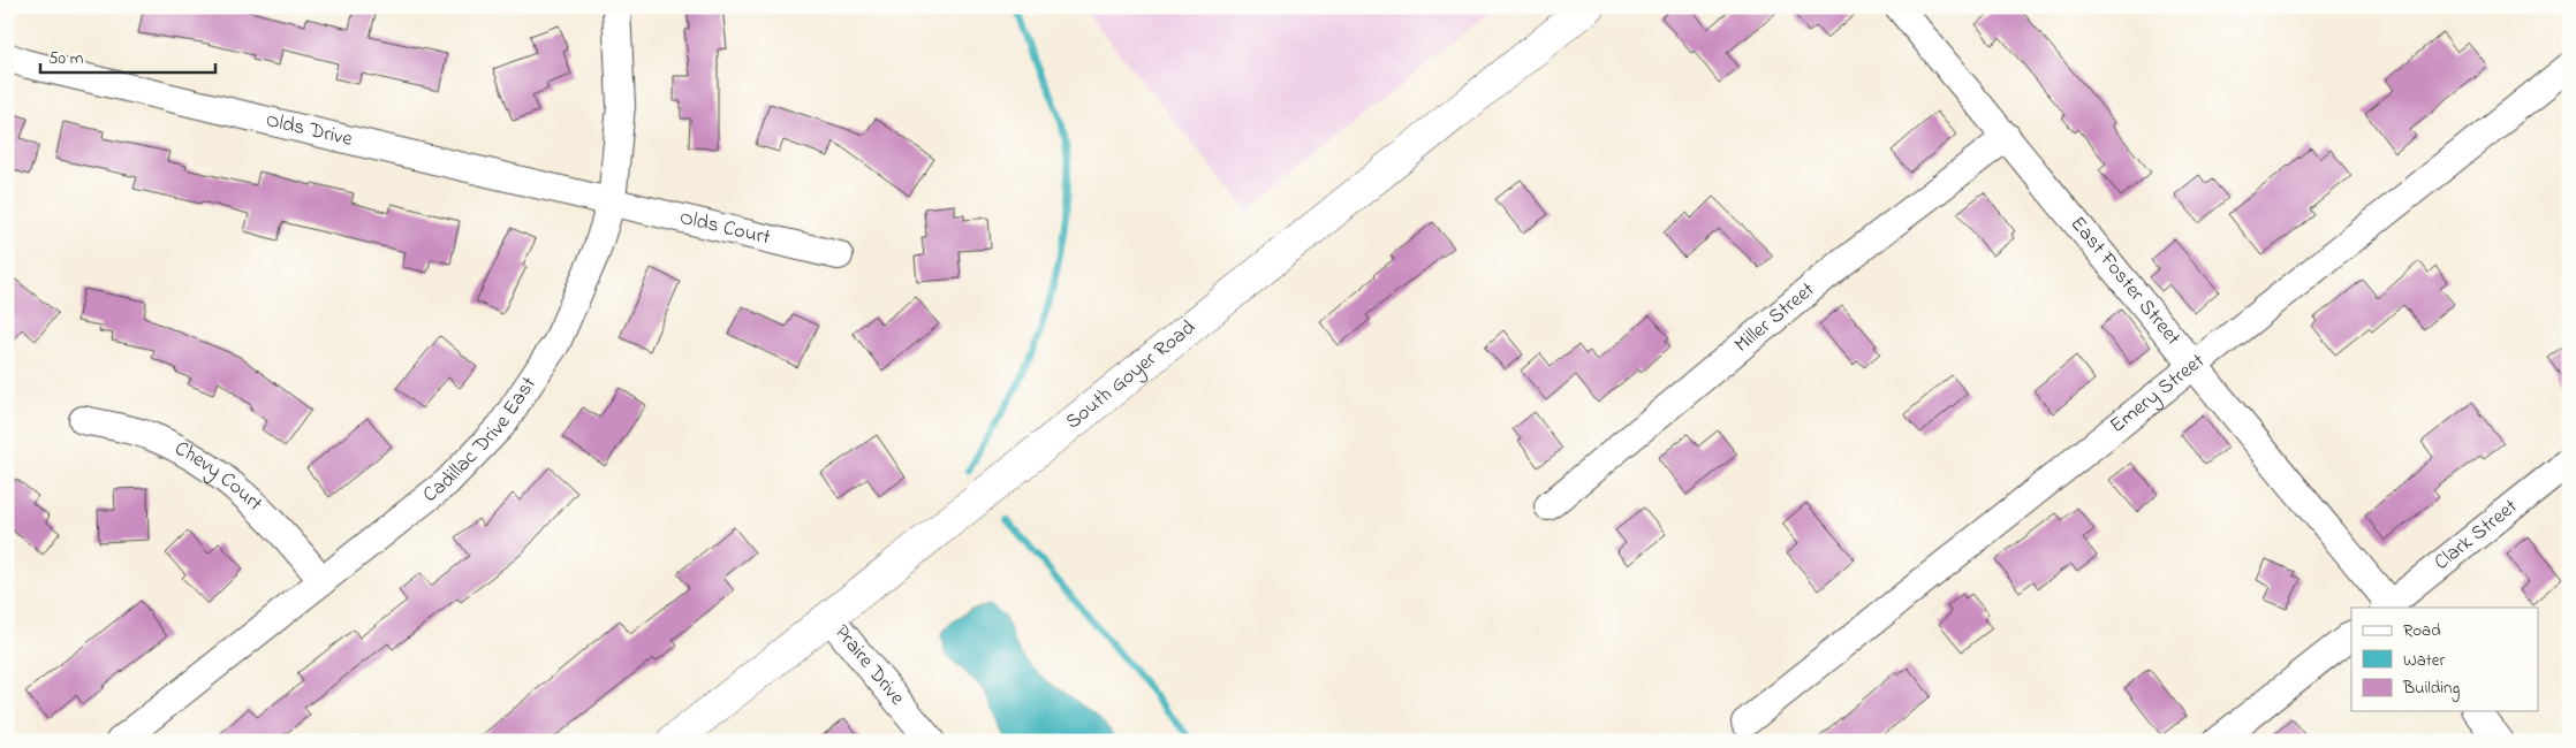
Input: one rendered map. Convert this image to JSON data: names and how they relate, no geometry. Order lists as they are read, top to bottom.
{
  "streets": {
    "street": [
      "Olds Drive",
      "Olds Court",
      "East Foster Street",
      "Miller Street",
      "South Goyer Road",
      "Emery Street",
      "Cadillac Drive East",
      "Chevy Court",
      "Clark Street",
      "Praire Drive"
    ]
  },
  "crossings": [
    ["Olds Drive", "Olds Court"],
    ["Olds Drive", "Cadillac Drive East"],
    ["Olds Court", "Cadillac Drive East"],
    ["East Foster Street", "Miller Street"],
    ["East Foster Street", "Emery Street"],
    ["East Foster Street", "Clark Street"],
    ["South Goyer Road", "Praire Drive"],
    ["Cadillac Drive East", "Chevy Court"]
  ],
  "legend": ["Road", "Water", "Building"],
  "scale_bar": "50 m"
}
